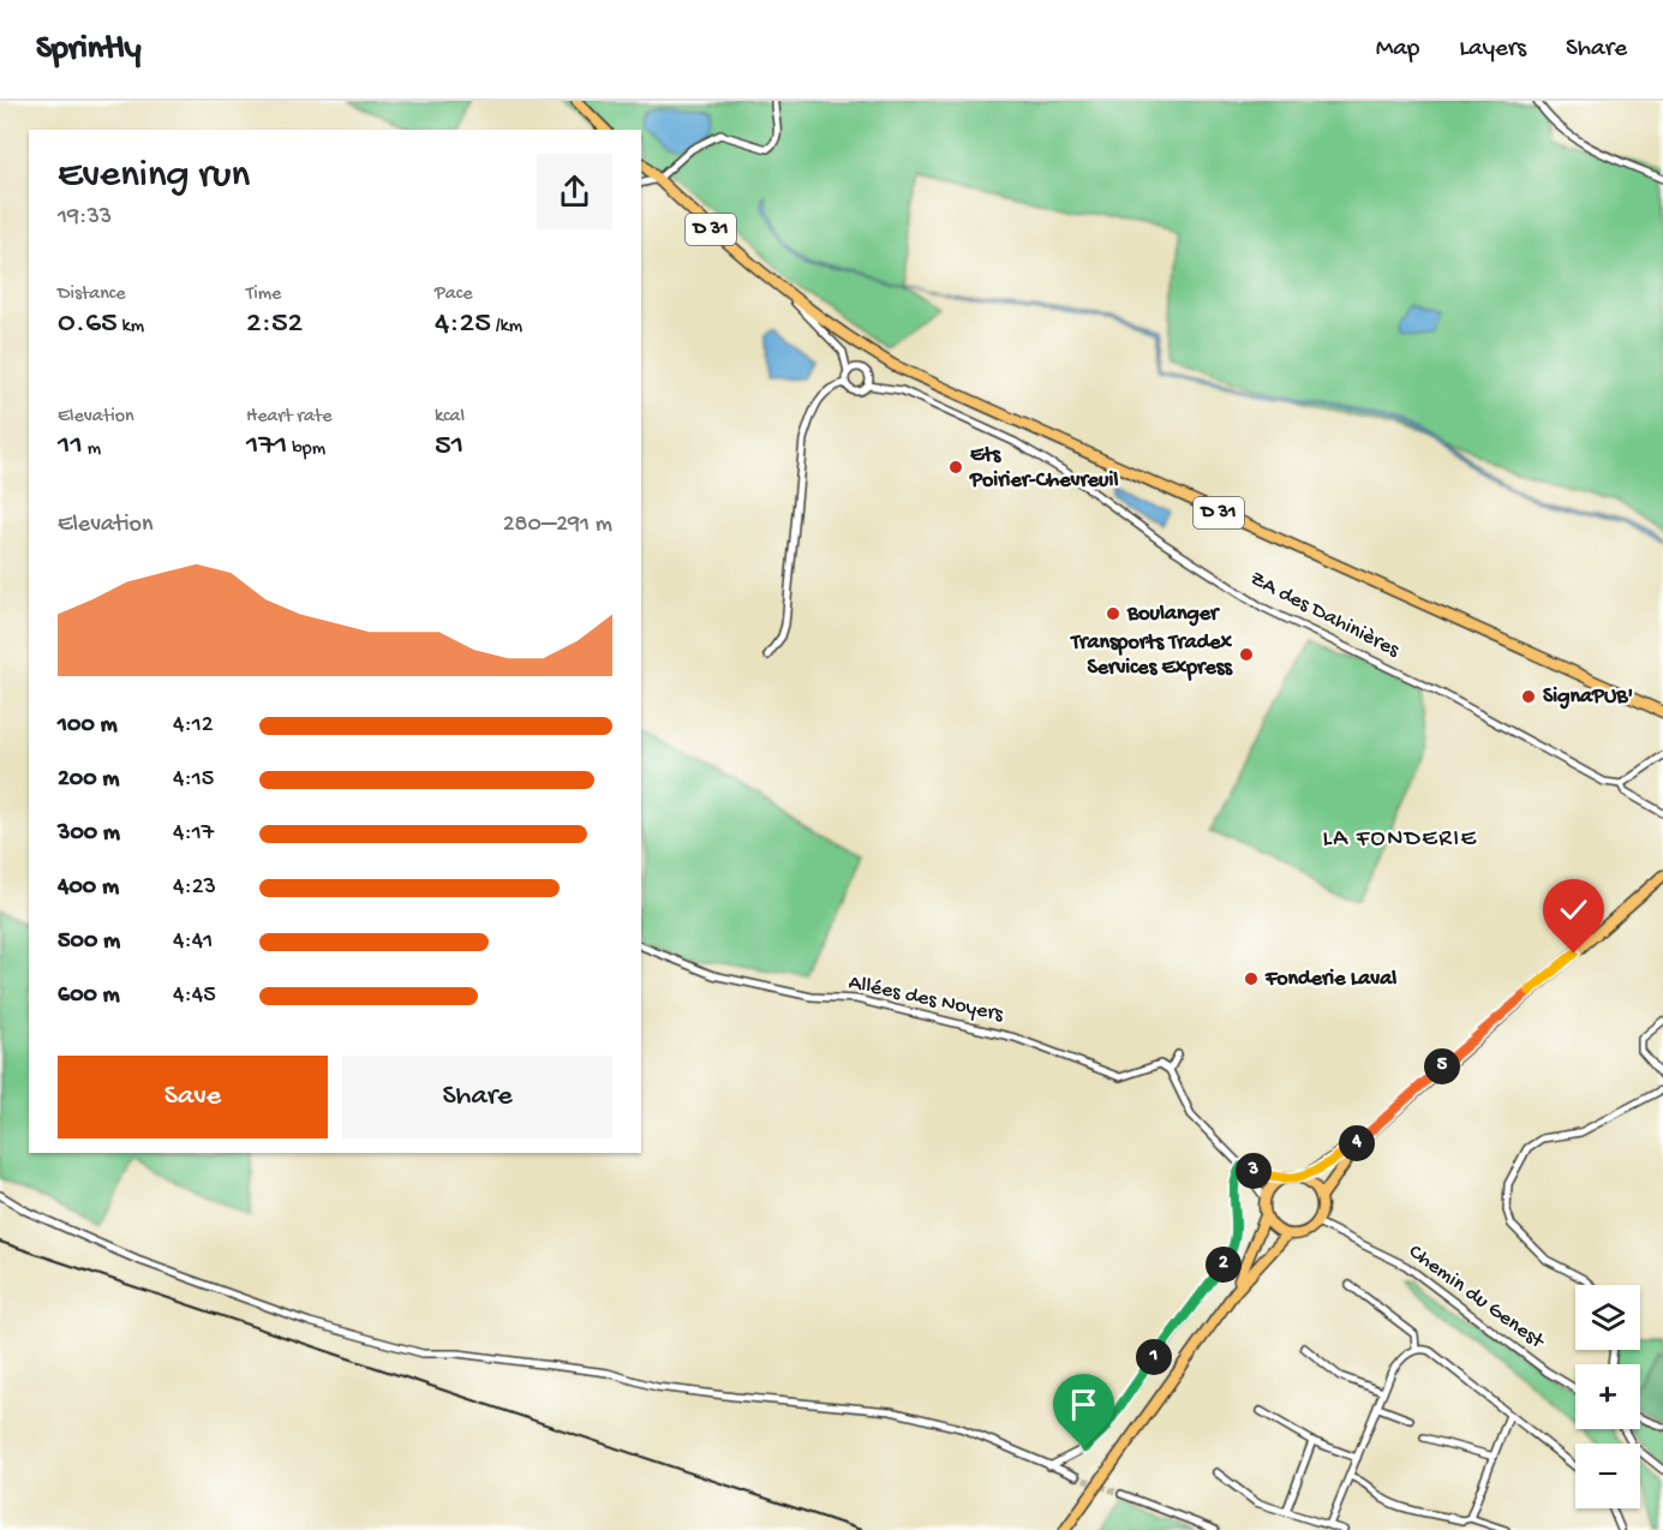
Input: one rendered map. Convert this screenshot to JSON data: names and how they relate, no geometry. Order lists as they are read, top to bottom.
{
  "streets": {
    "main road": ["D 31"],
    "street": ["ZA des Dahinières", "Allées des Noyers", "Chemin du Genest"]
  },
  "districts": ["LA FONDERIE"],
  "places": [
    "Ets Poirier-Chevreuil",
    "Boulanger",
    "Transports Tradex Services Express",
    "SignaPUB'",
    "Fonderie Laval"
  ],
  "page": {
    "header": "Sprintly",
    "nav": ["Map", "Layers", "Share"],
    "heading": ["Evening run", "19:33"],
    "stats": [
      ["Distance", "0.65 km"],
      ["Time", "2:52"],
      ["Pace", "4:25 /km"],
      ["Elevation", "11 m"],
      ["Heart rate", "171 bpm"],
      ["kcal", "51"]
    ],
    "chart": ["Elevation", "280–291 m"],
    "list": [
      {
        "name": "100 m",
        "note": "4:12"
      },
      {
        "name": "200 m",
        "note": "4:15"
      },
      {
        "name": "300 m",
        "note": "4:17"
      },
      {
        "name": "400 m",
        "note": "4:23"
      },
      {
        "name": "500 m",
        "note": "4:41"
      },
      {
        "name": "600 m",
        "note": "4:45"
      }
    ],
    "buttons": ["Save", "Share"],
    "pins": [
      "5",
      "4",
      "3",
      "2",
      "1"
    ],
    "map_buttons": ["+", "−"]
  }
}
